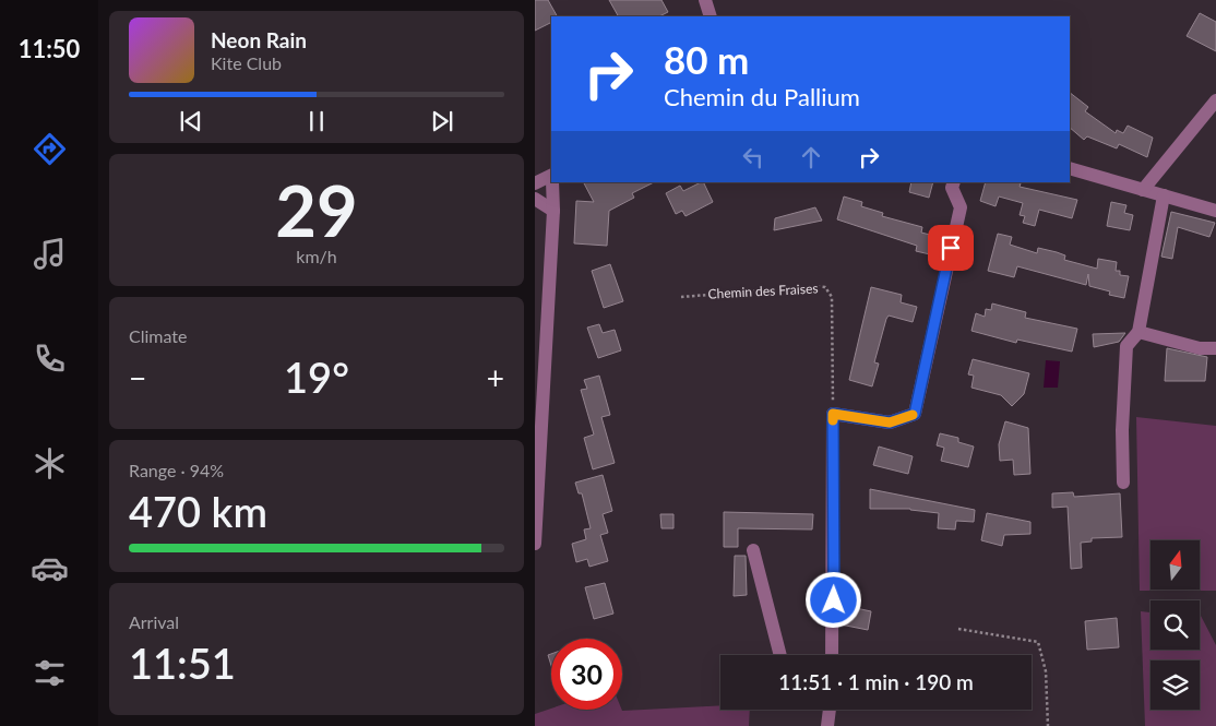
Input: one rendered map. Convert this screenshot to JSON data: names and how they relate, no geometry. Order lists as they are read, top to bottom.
{
  "streets": {
    "path": ["Chemin des Fraises"]
  },
  "north": "top",
  "page": {
    "tabs": "11:50",
    "turn": ["80 m", "Chemin du Pallium"],
    "song": ["Neon Rain", "Kite Club"],
    "tile": [
      ["29", "km/h"],
      "Climate",
      ["Range · 94%", "470 km"],
      ["Arrival", "11:51"]
    ],
    "heat": ["−", "19°", "+"],
    "limit": "30",
    "trip": "11:51 · 1 min · 190 m"
  }
}
